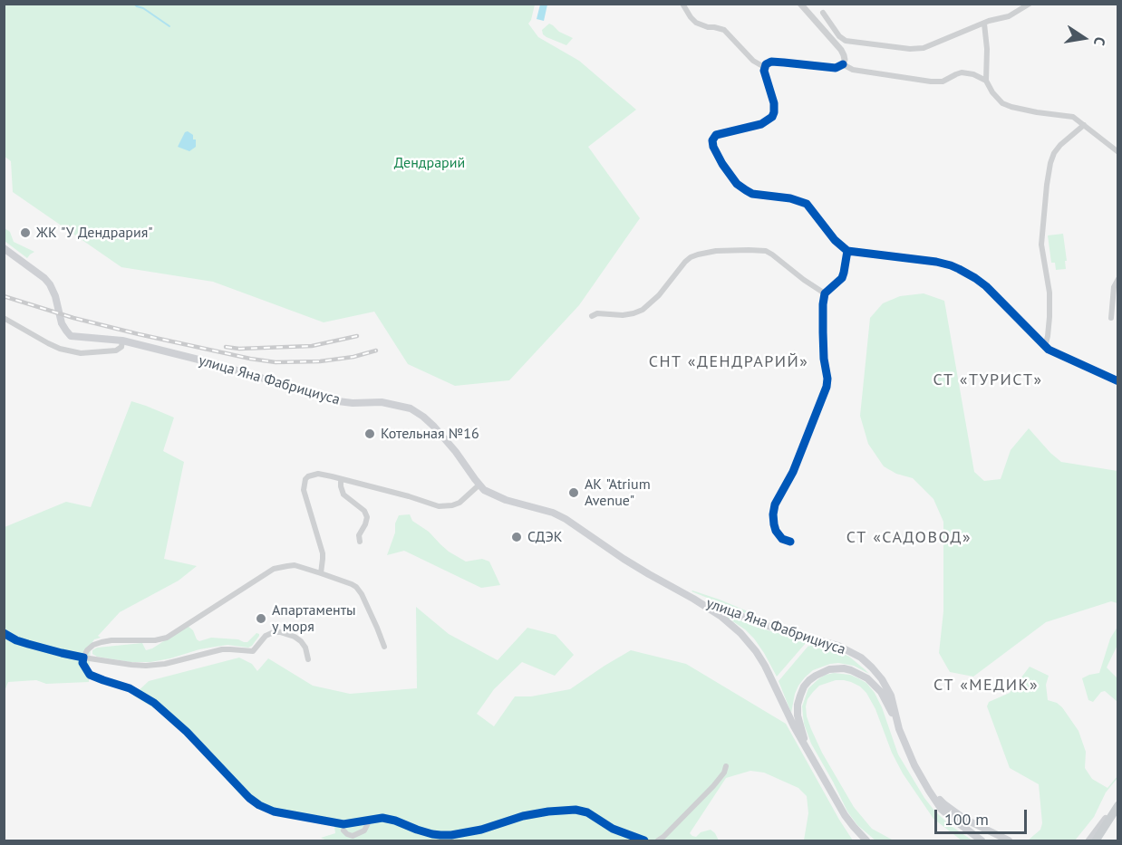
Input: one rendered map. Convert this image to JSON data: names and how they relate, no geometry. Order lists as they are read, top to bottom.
{
  "streets": {
    "main road": ["улица Яна Фабрициуса"]
  },
  "districts": [
    "СНТ «ДЕНДРАРИЙ»",
    "СТ «ТУРИСТ»",
    "СТ «САДОВОД»",
    "СТ «МЕДИК»"
  ],
  "parks": ["Дендрарий"],
  "places": [
    "ЖК \"У Дендрария\"",
    "Котельная №16",
    "АК \"Atrium Avenue\"",
    "СДЭК",
    "Апартаменты у моря"
  ],
  "scale_bar": "100 m",
  "north": "right"
}
